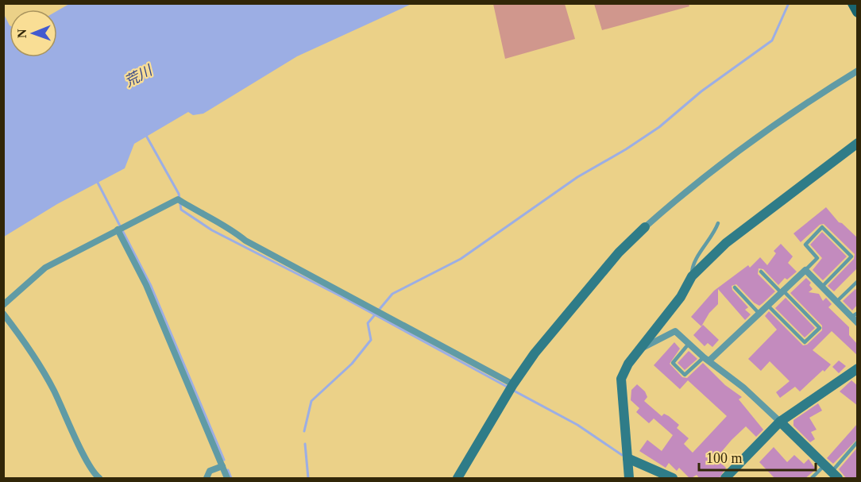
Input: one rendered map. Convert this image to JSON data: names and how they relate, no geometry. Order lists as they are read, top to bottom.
{
  "water": ["荒川"],
  "scale_bar": "100 m",
  "north": "left"
}
